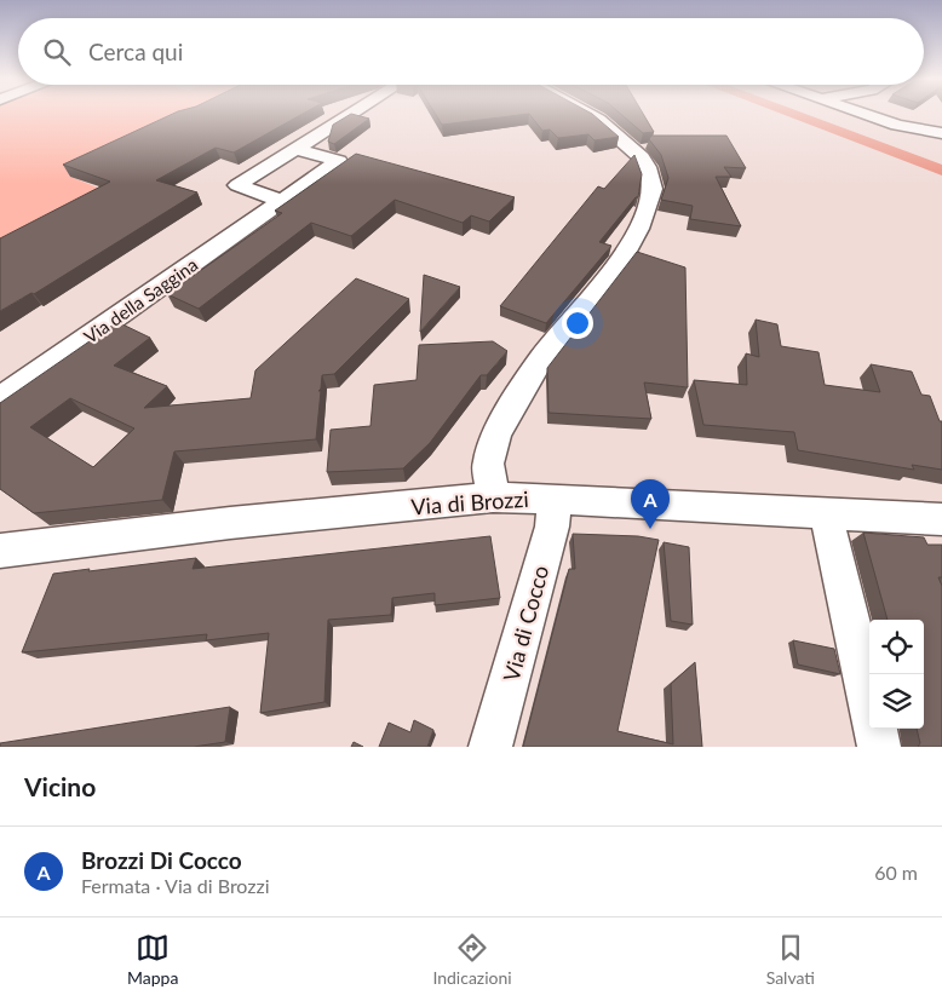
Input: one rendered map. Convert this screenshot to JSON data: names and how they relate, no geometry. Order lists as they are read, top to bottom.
{
  "streets": {
    "street": ["Via della Saggina", "Via di Brozzi", "Via di Cocco"]
  },
  "crossings": [
    ["Via di Brozzi", "Via di Cocco"]
  ],
  "page": {
    "search": "Cerca qui",
    "pins": "A",
    "heading": "Vicino",
    "list": [
      {
        "mark": "A",
        "name": "Brozzi Di Cocco",
        "note": "Fermata · Via di Brozzi",
        "value": "60 m"
      }
    ],
    "nav": ["Mappa", "Indicazioni", "Salvati"]
  }
}
